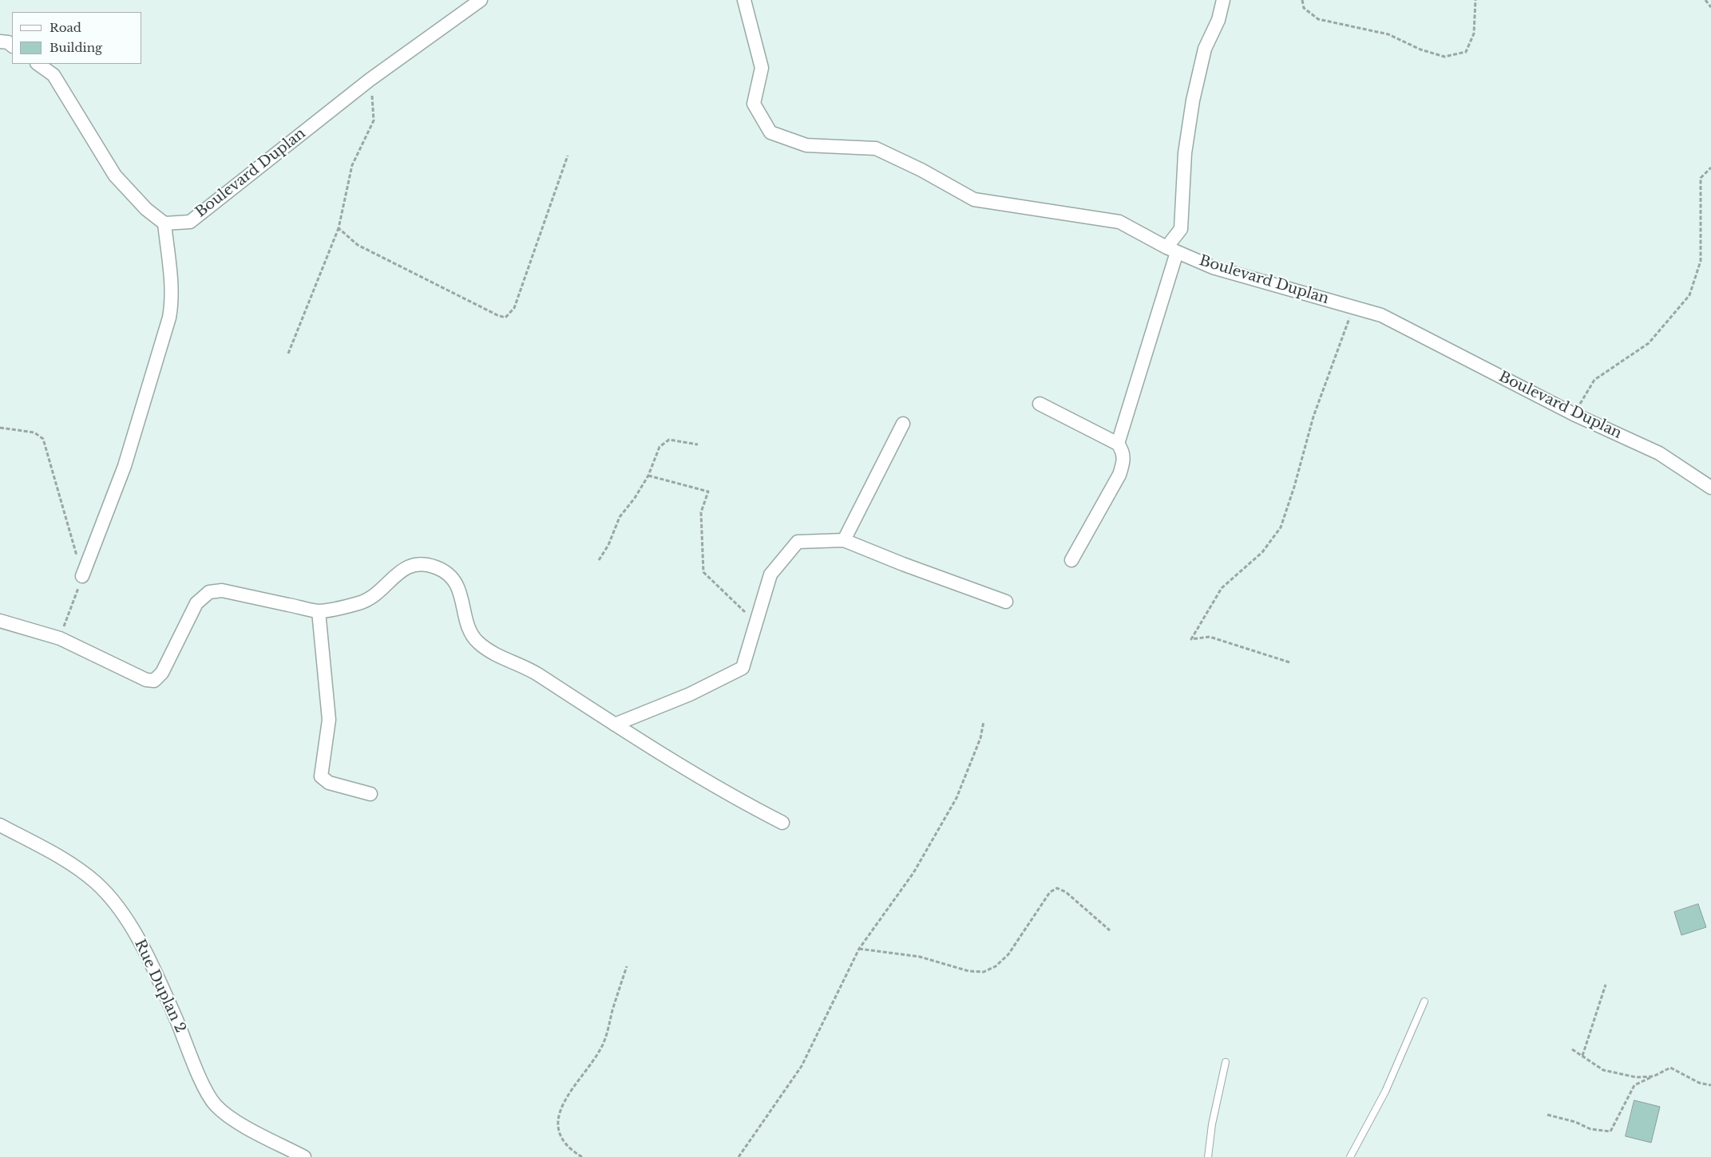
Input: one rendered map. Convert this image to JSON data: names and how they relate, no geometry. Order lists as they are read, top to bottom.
{
  "streets": {
    "street": ["Boulevard Duplan", "Rue Duplan 2"]
  },
  "legend": ["Road", "Building"]
}
